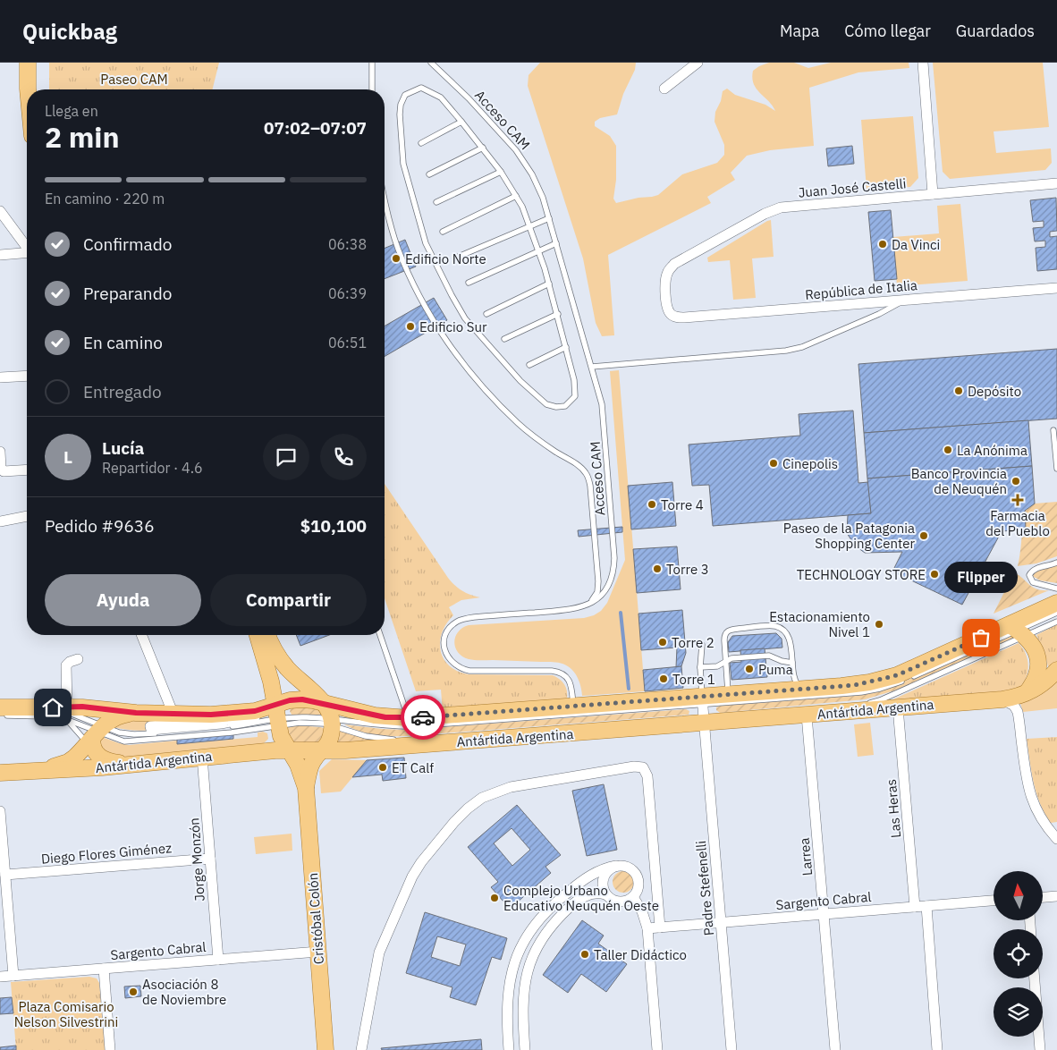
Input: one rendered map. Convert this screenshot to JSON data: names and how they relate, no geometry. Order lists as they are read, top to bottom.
{
  "streets": {
    "main road": ["Antártida Argentina", "Cristóbal Colón"],
    "street": [
      "Juan José Castelli",
      "República de Italia",
      "Las Heras",
      "Diego Flores Giménez",
      "Larrea",
      "Jorge Monzón",
      "Padre Stefenelli",
      "Sargento Cabral"
    ],
    "lane": ["Acceso CAM"]
  },
  "crossings": [
    ["Juan José Castelli", "República de Italia"],
    ["Antártida Argentina", "Las Heras"],
    ["Antártida Argentina", "Larrea"],
    ["Antártida Argentina", "Jorge Monzón"],
    ["Antártida Argentina", "Padre Stefenelli"],
    ["Antártida Argentina", "Cristóbal Colón"],
    ["Las Heras", "Sargento Cabral"],
    ["Diego Flores Giménez", "Jorge Monzón"],
    ["Larrea", "Sargento Cabral"],
    ["Jorge Monzón", "Sargento Cabral"],
    ["Padre Stefenelli", "Sargento Cabral"],
    ["Sargento Cabral", "Cristóbal Colón"]
  ],
  "parks": ["Paseo CAM", "Plaza Comisario Nelson Silvestrini"],
  "places": {
    "other": [
      "Da Vinci",
      "Edificio Norte",
      "Edificio Sur",
      "Depósito",
      "La Anónima",
      "Cinepolis",
      "Banco Provincia de Neuquén",
      "Torre 4",
      "Paseo de la Patagonia Shopping Center",
      "Torre 3",
      "TECHNOLOGY STORE",
      "Estacionamiento Nivel 1",
      "Flipper",
      "Torre 2",
      "Puma",
      "Torre 1",
      "ET Calf",
      "Complejo Urbano Educativo Neuquén Oeste",
      "Taller Didáctico",
      "Asociación 8 de Noviembre"
    ],
    "health": ["Farmacia del Pueblo"]
  },
  "north": "top",
  "page": {
    "header": "Quickbag",
    "nav": ["Mapa", "Cómo llegar", "Guardados"],
    "heading": ["2 min", "Llega en", "07:02–07:07"],
    "panel": [
      "Lucía",
      "Repartidor · 4.6",
      "Pedido #9636",
      "$10,100"
    ],
    "bar": "En camino · 220 m",
    "list": [
      ["Confirmado", "06:38"],
      ["Preparando", "06:39"],
      ["En camino", "06:51"],
      "Entregado"
    ],
    "round": "L",
    "bubble": "Flipper",
    "buttons": ["Ayuda", "Compartir"]
  }
}
